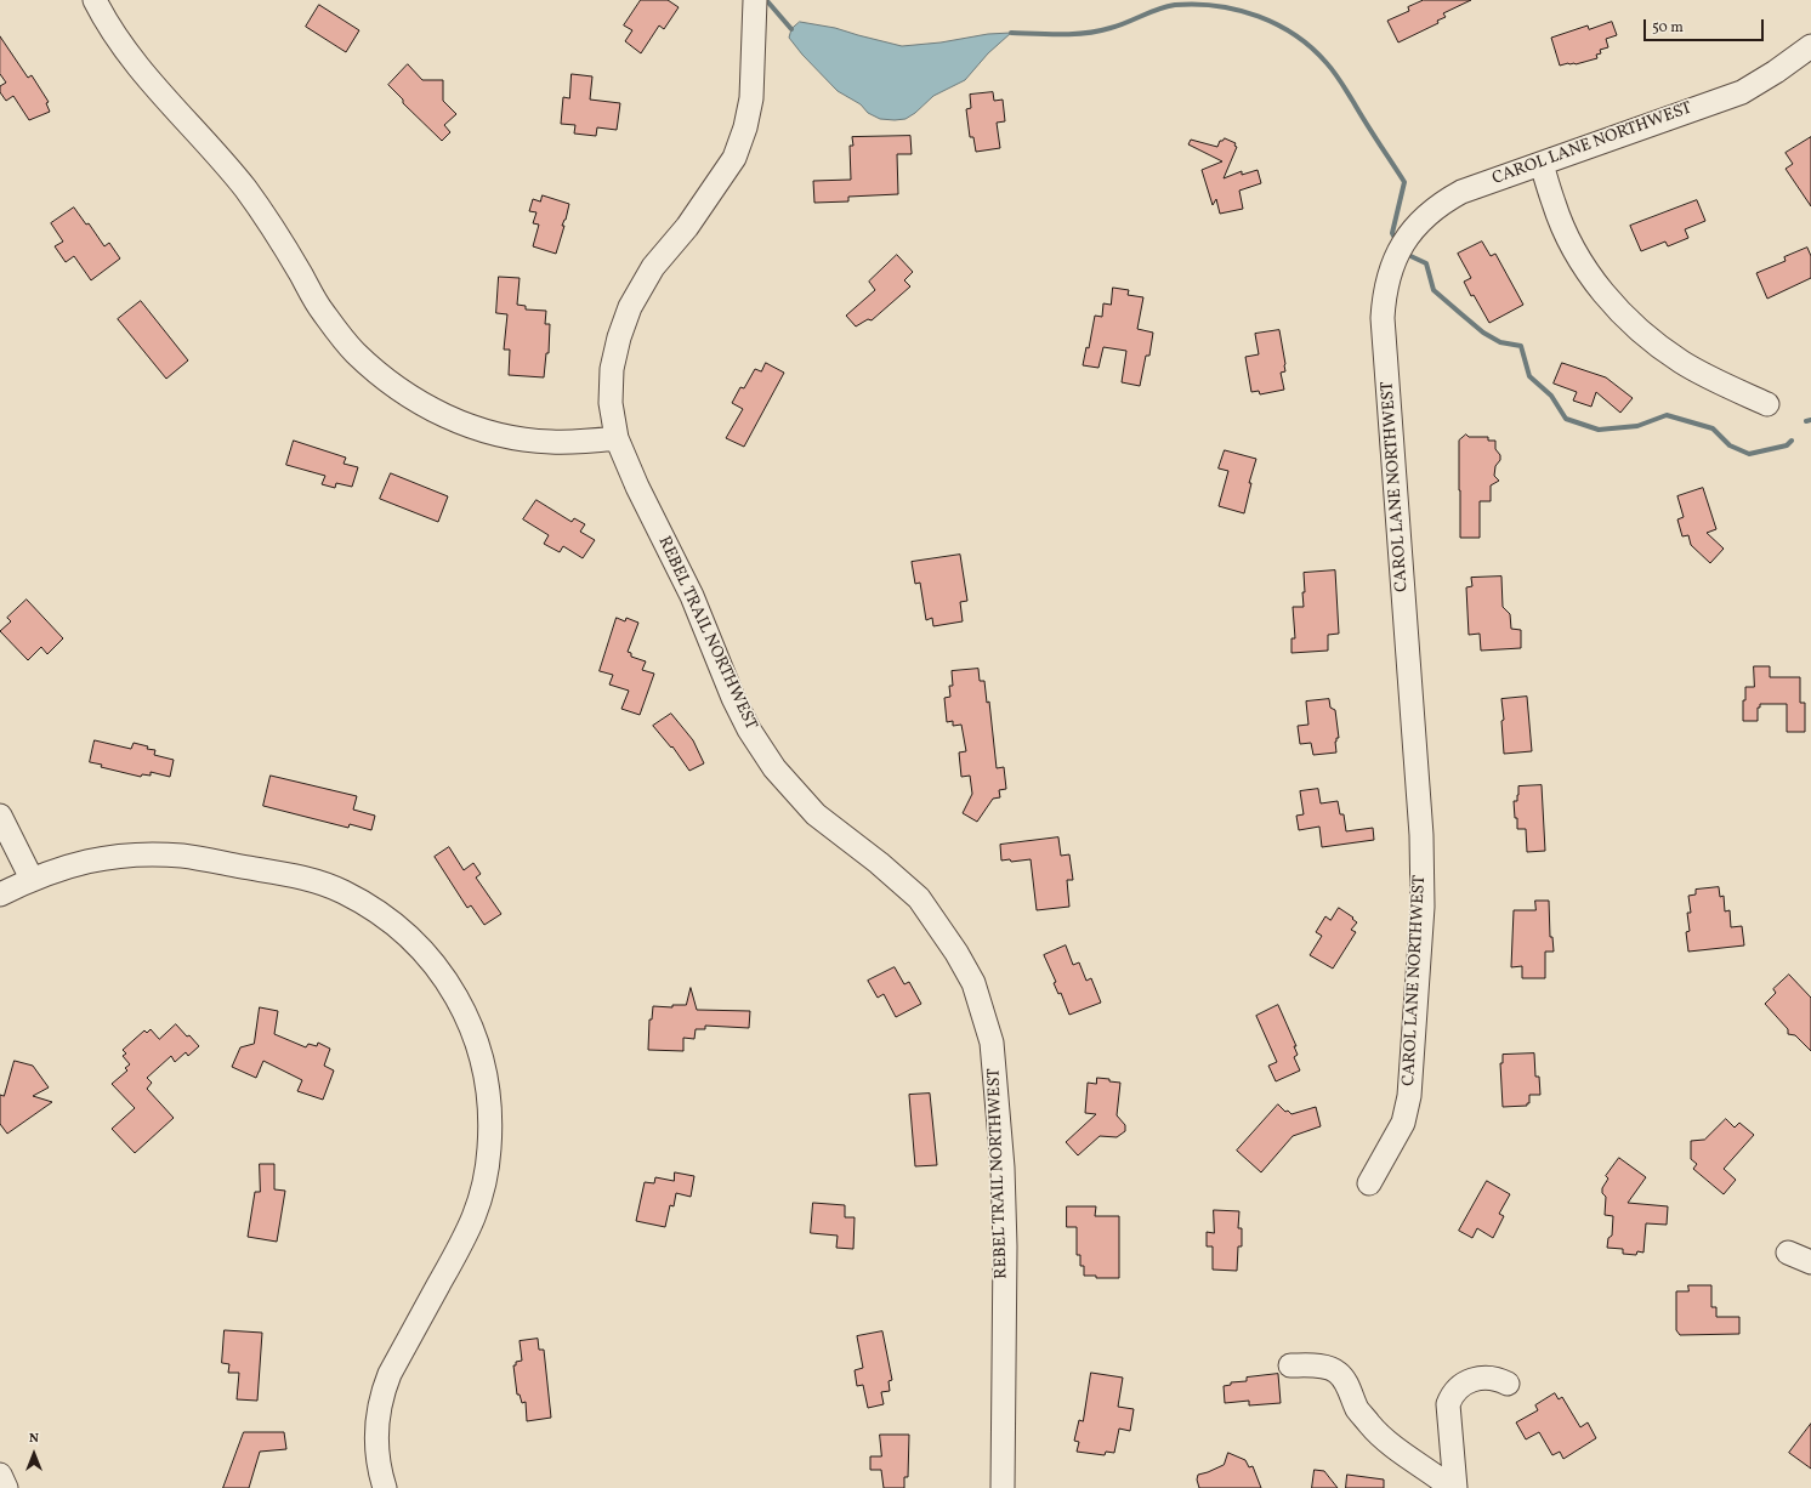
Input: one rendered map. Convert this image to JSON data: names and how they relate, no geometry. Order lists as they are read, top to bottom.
{
  "streets": {
    "street": ["CAROL LANE NORTHWEST", "REBEL TRAIL NORTHWEST"]
  },
  "scale_bar": "50 m",
  "north": "top"
}
